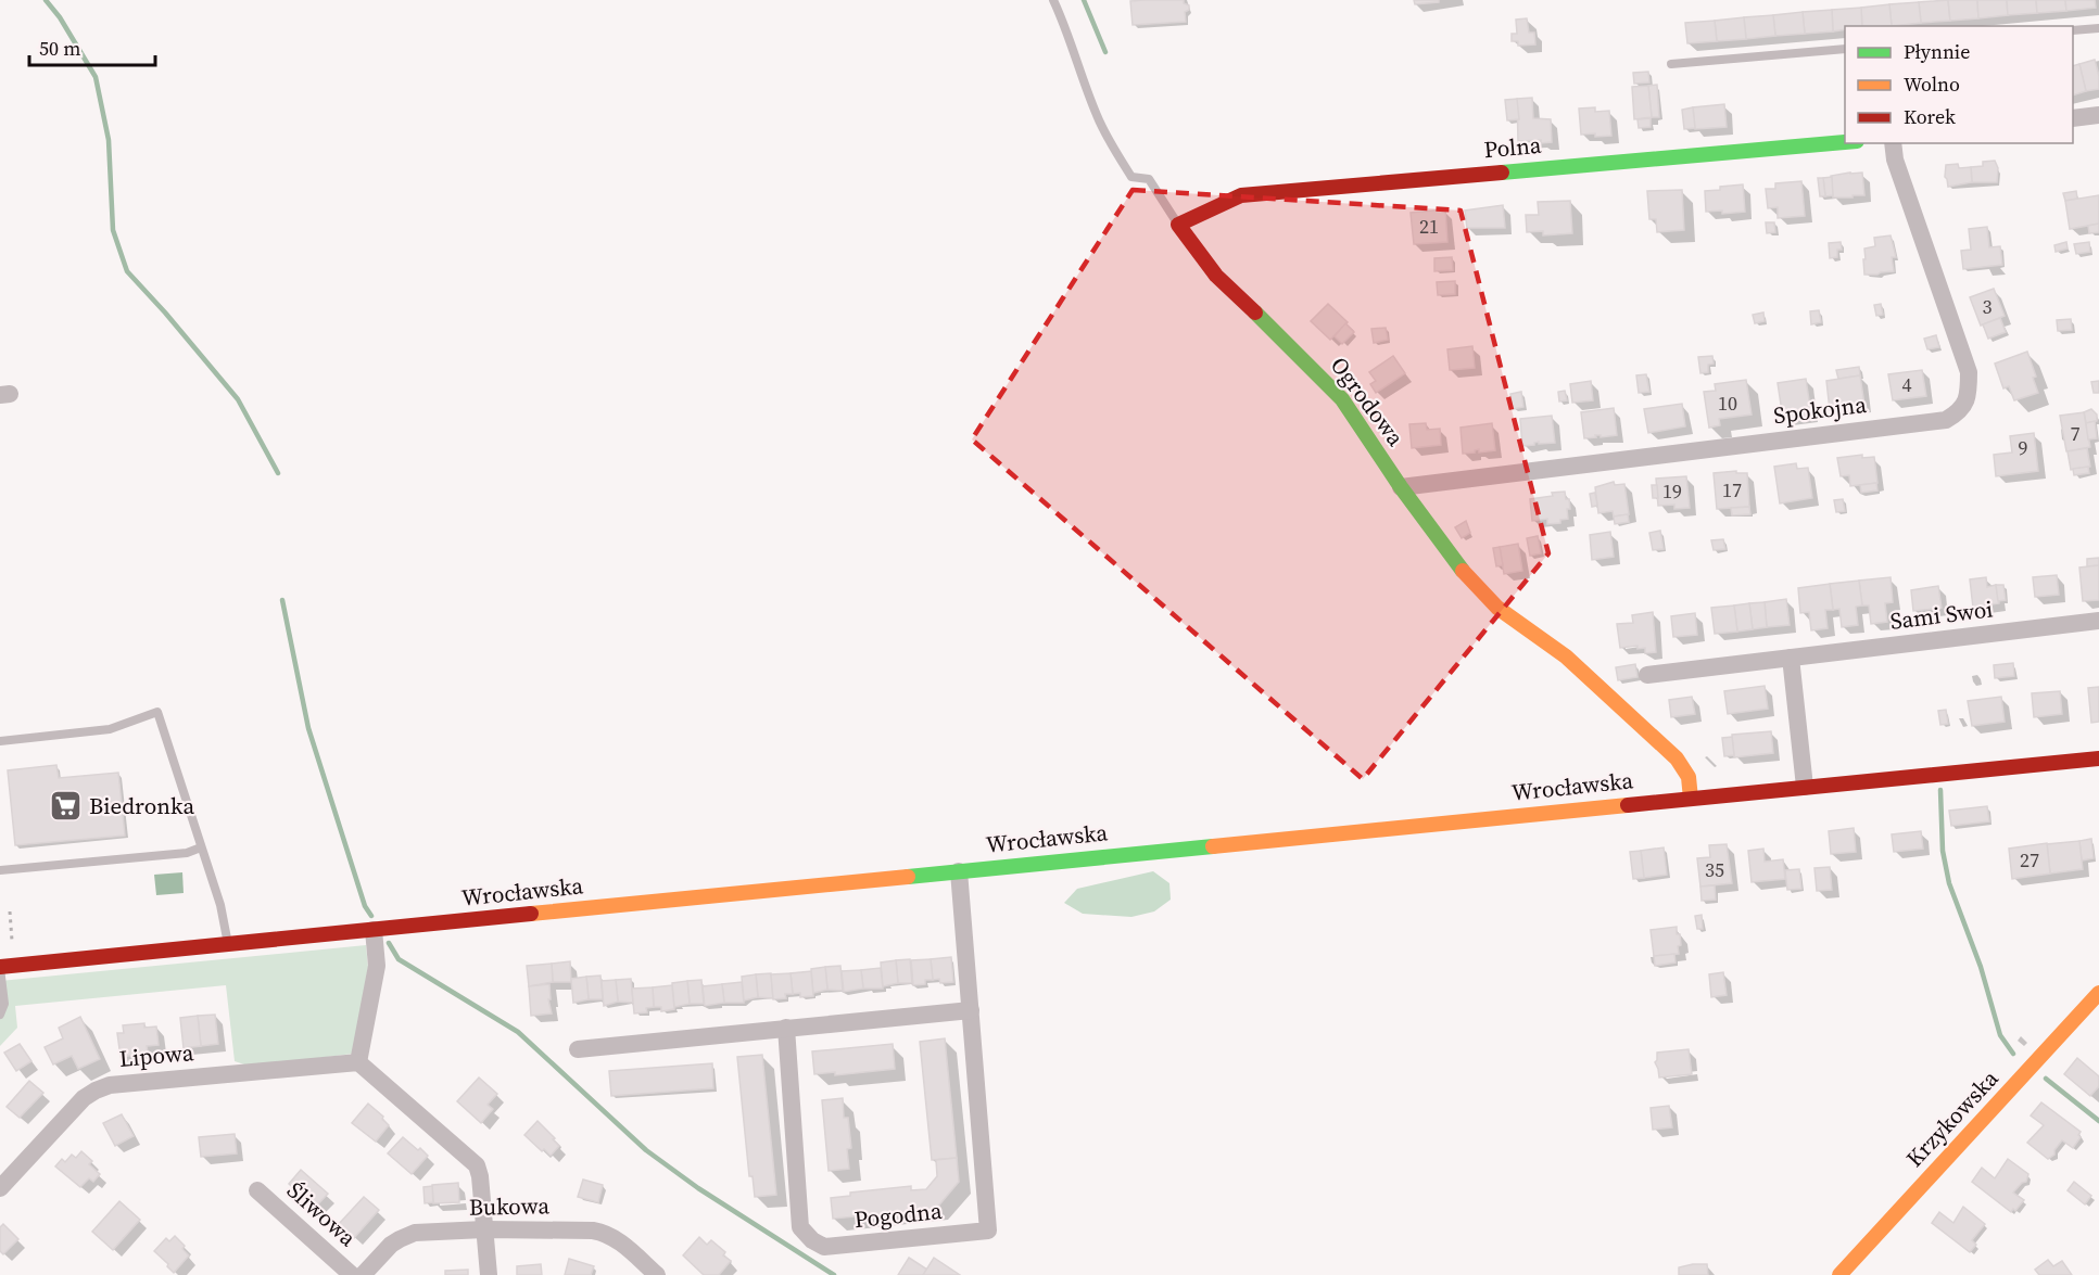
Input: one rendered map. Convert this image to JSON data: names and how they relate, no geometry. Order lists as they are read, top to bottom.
{
  "streets": {
    "street": [
      "Polna",
      "Ogrodowa",
      "Spokojna",
      "Sami Swoi",
      "Wrocławska",
      "Lipowa",
      "Krzykowska",
      "Bukowa",
      "Śliwowa",
      "Pogodna"
    ]
  },
  "crossings": [
    ["Polna", "Ogrodowa"],
    ["Ogrodowa", "Spokojna"],
    ["Ogrodowa", "Wrocławska"],
    ["Wrocławska", "Pogodna"]
  ],
  "places": {
    "supermarket": ["Biedronka"]
  },
  "house_numbers": [
    "21",
    "3",
    "4",
    "10",
    "7",
    "9",
    "17",
    "19",
    "27",
    "35"
  ],
  "legend": ["Płynnie", "Wolno", "Korek"],
  "scale_bar": "50 m"
}
